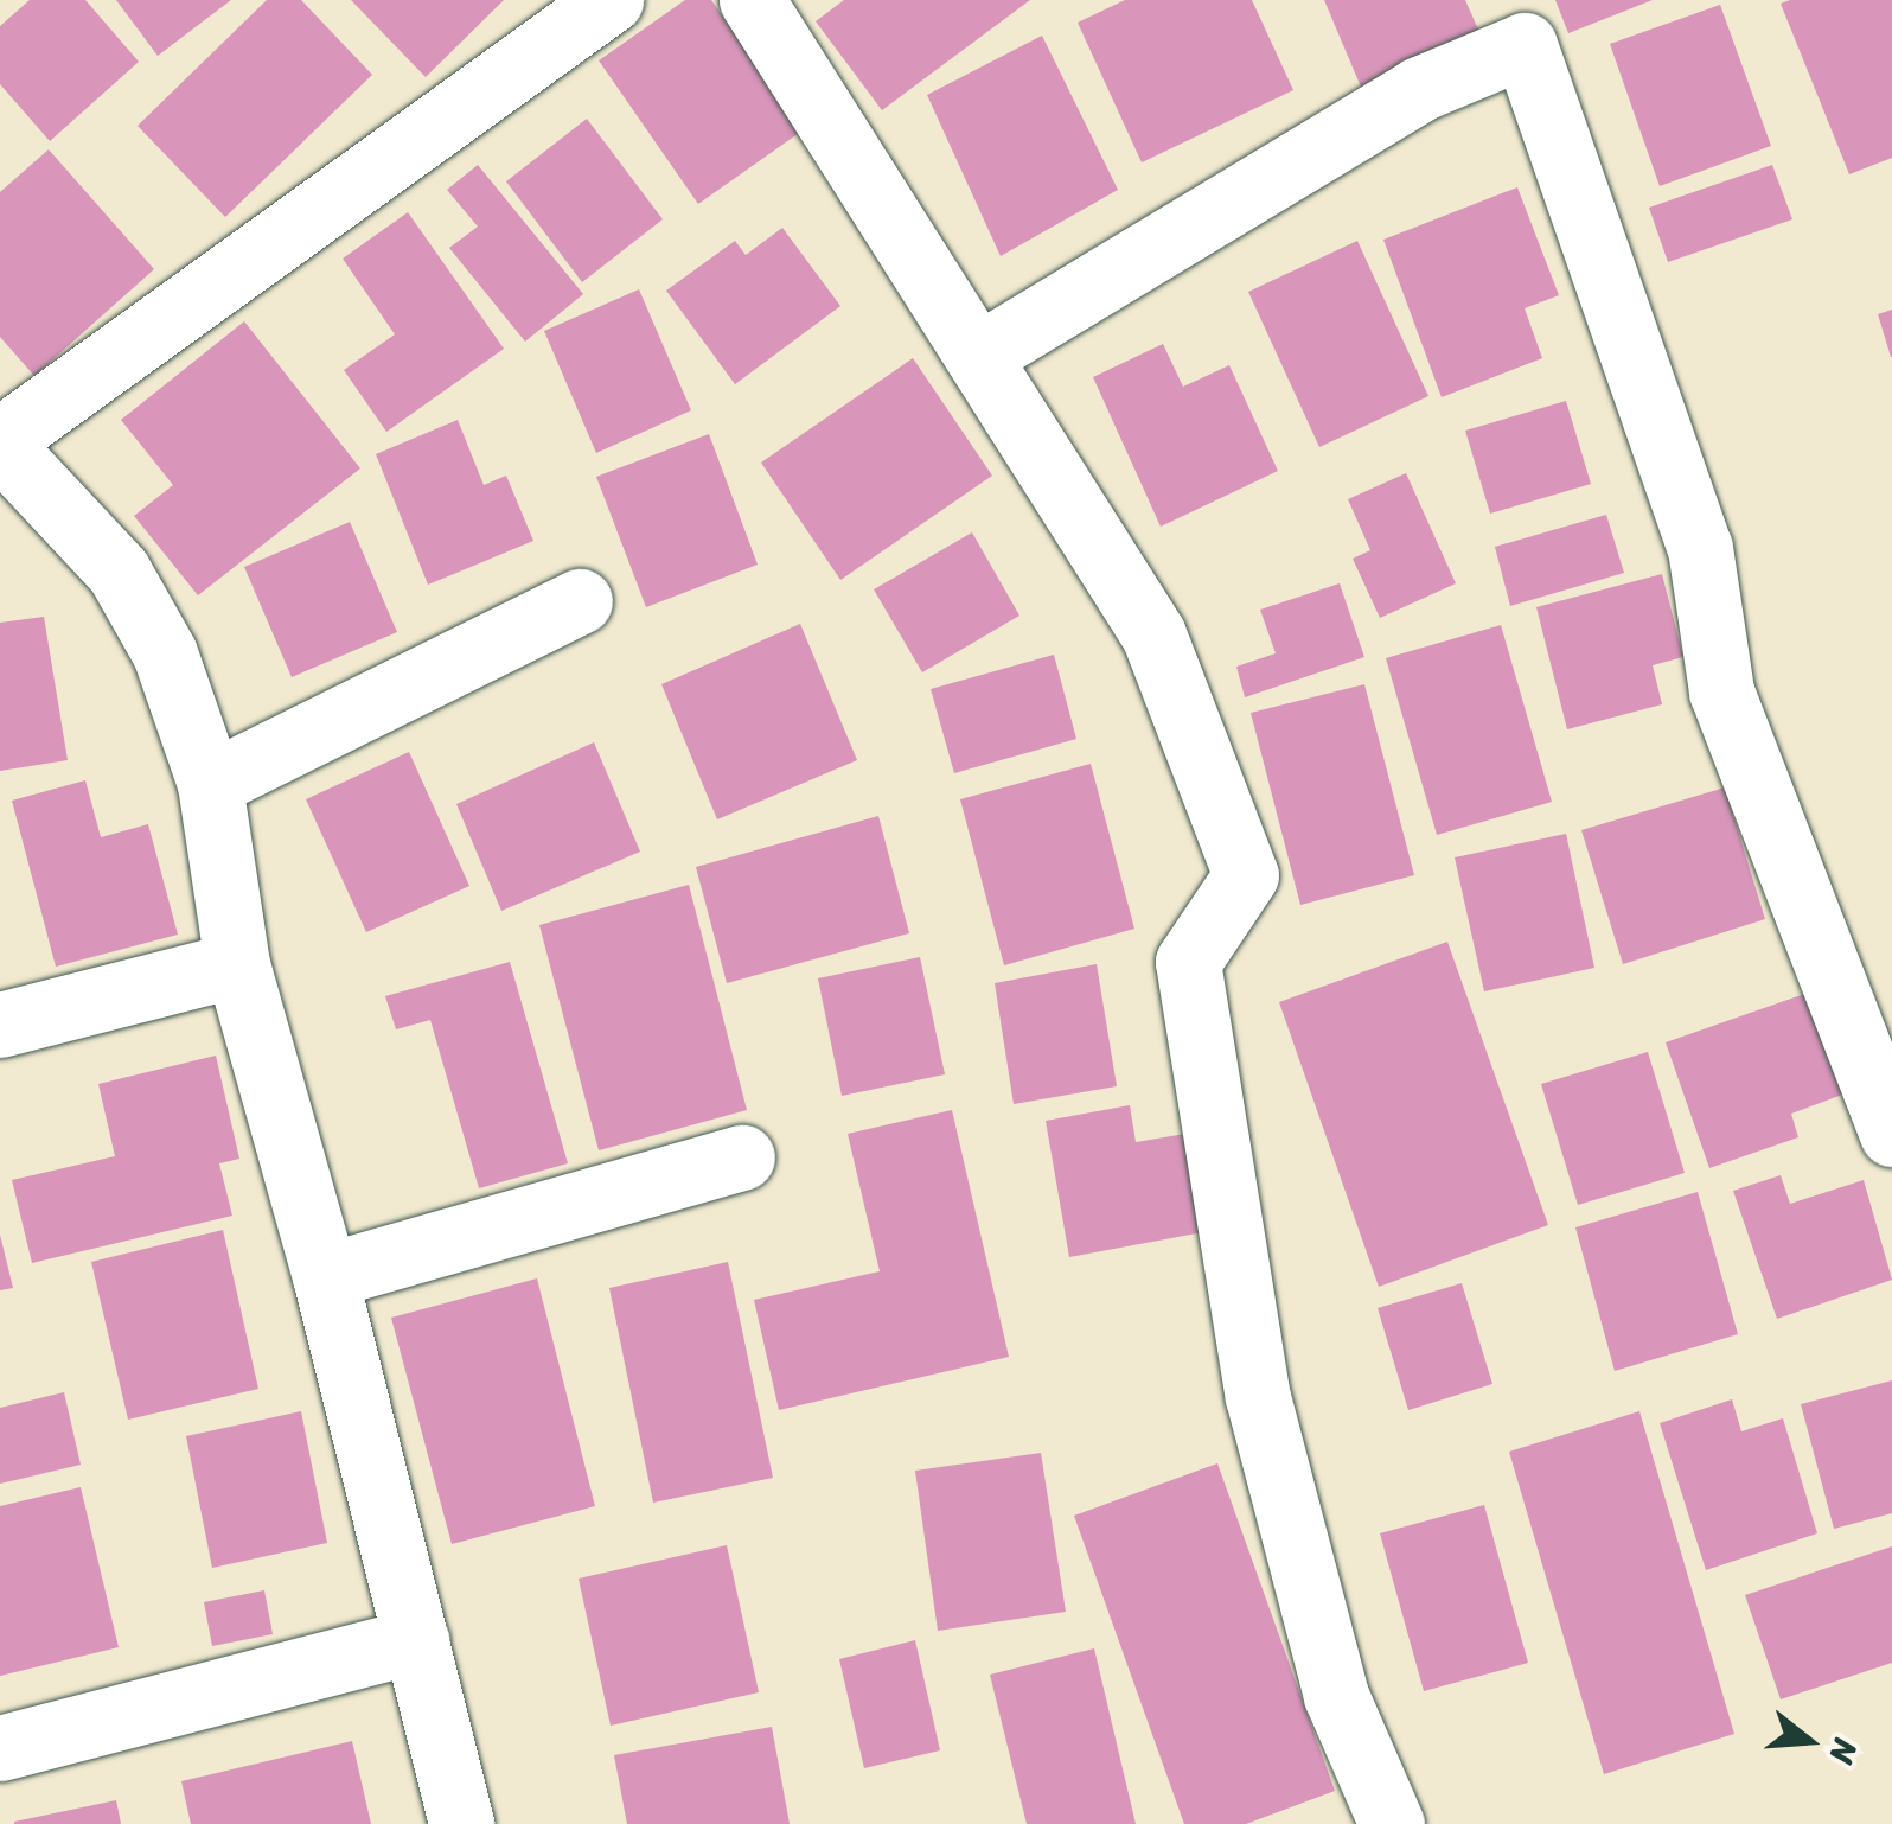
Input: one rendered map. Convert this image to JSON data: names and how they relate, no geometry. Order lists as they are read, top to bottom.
{
  "north": "right"
}
